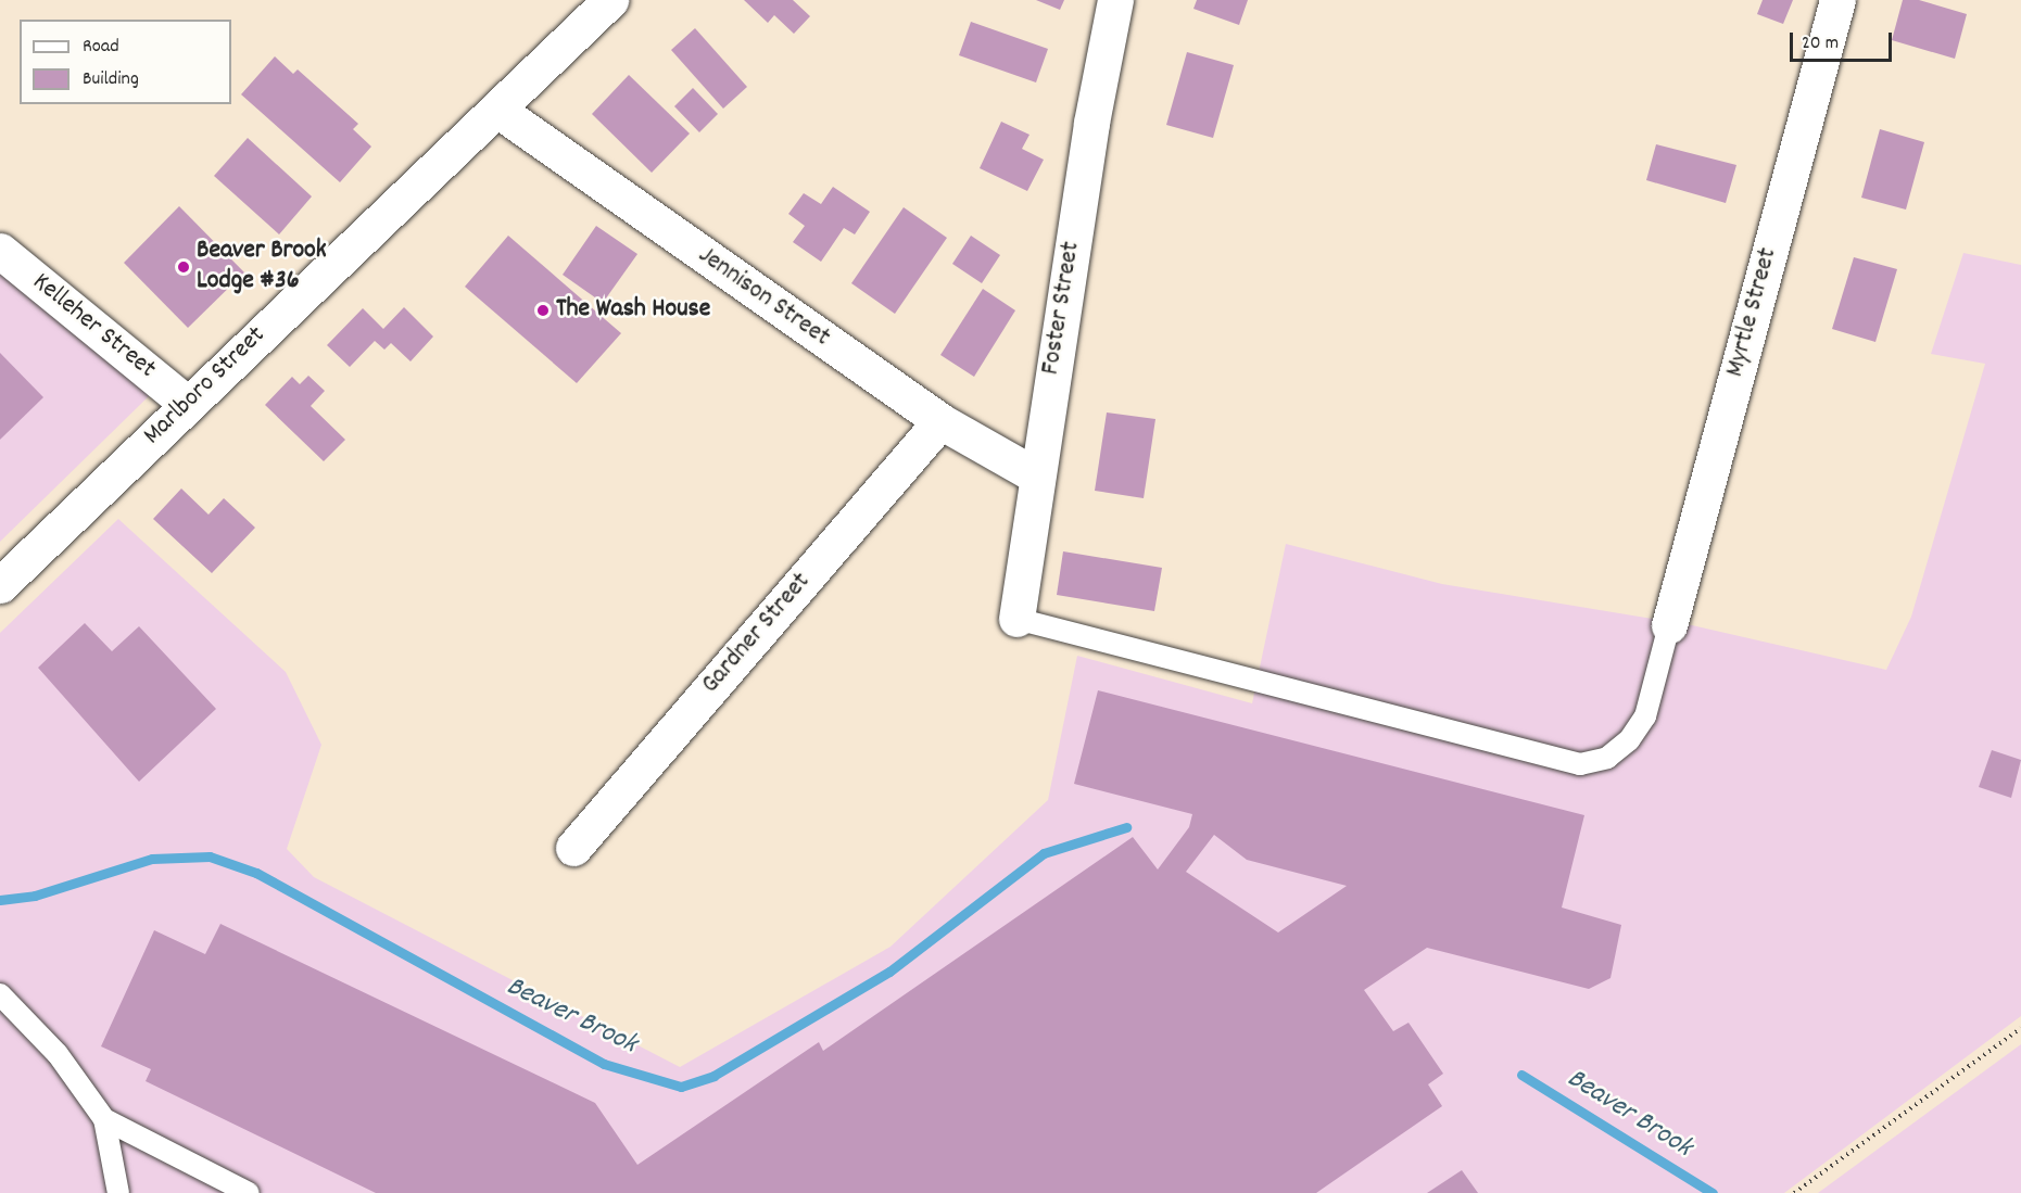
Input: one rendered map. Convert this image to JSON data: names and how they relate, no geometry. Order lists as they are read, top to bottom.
{
  "streets": {
    "street": [
      "Jennison Street",
      "Foster Street",
      "Myrtle Street",
      "Kelleher Street",
      "Marlboro Street",
      "Gardner Street"
    ]
  },
  "crossings": [
    ["Jennison Street", "Foster Street"],
    ["Jennison Street", "Marlboro Street"],
    ["Jennison Street", "Gardner Street"],
    ["Kelleher Street", "Marlboro Street"]
  ],
  "water": ["Beaver Brook"],
  "places": ["Beaver Brook Lodge #36", "The Wash House"],
  "legend": ["Road", "Building"],
  "scale_bar": "20 m"
}
